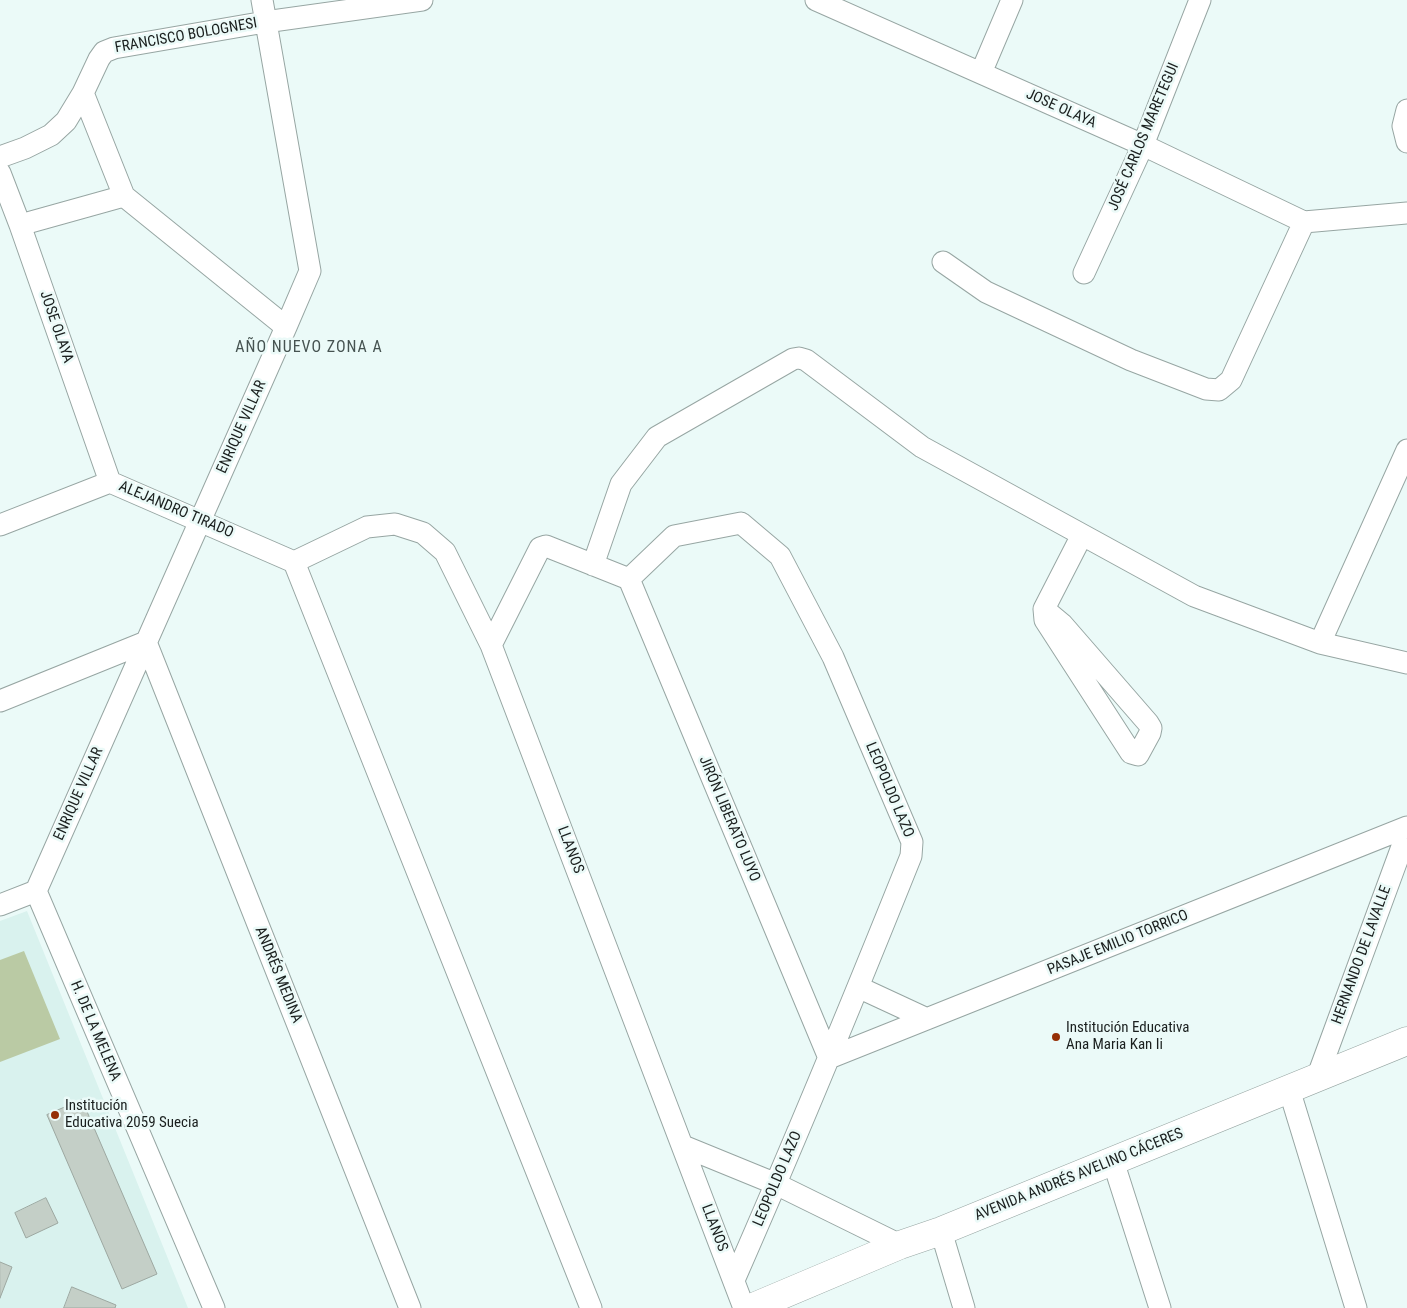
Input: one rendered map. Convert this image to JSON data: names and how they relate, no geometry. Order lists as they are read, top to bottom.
{
  "streets": {
    "street": [
      "FRANCISCO BOLOGNESI",
      "JOSE OLAYA",
      "JOSÉ CARLOS MARETEGUI",
      "ENRIQUE VILLAR",
      "ALEJANDRO TIRADO",
      "LEOPOLDO LAZO",
      "JIRÓN LIBERATO LUYO",
      "LLANOS",
      "PASAJE EMILIO TORRICO",
      "HERNANDO DE LAVALLE",
      "ANDRÉS MEDINA",
      "H. DE LA MELENA",
      "AVENIDA ANDRÉS AVELINO CÁCERES"
    ]
  },
  "crossings": [
    ["FRANCISCO BOLOGNESI", "ENRIQUE VILLAR"],
    ["JOSE OLAYA", "JOSÉ CARLOS MARETEGUI"],
    ["JOSE OLAYA", "ALEJANDRO TIRADO"],
    ["ENRIQUE VILLAR", "ALEJANDRO TIRADO"],
    ["ENRIQUE VILLAR", "ANDRÉS MEDINA"],
    ["ENRIQUE VILLAR", "H. DE LA MELENA"],
    ["ALEJANDRO TIRADO", "LLANOS"],
    ["LEOPOLDO LAZO", "JIRÓN LIBERATO LUYO"],
    ["LEOPOLDO LAZO", "LLANOS"],
    ["LEOPOLDO LAZO", "PASAJE EMILIO TORRICO"],
    ["JIRÓN LIBERATO LUYO", "PASAJE EMILIO TORRICO"],
    ["HERNANDO DE LAVALLE", "AVENIDA ANDRÉS AVELINO CÁCERES"]
  ],
  "districts": ["AÑO NUEVO ZONA A"],
  "places": ["Institución Educativa Ana Maria Kan Ii", "Institución Educativa 2059 Suecia"]
}
